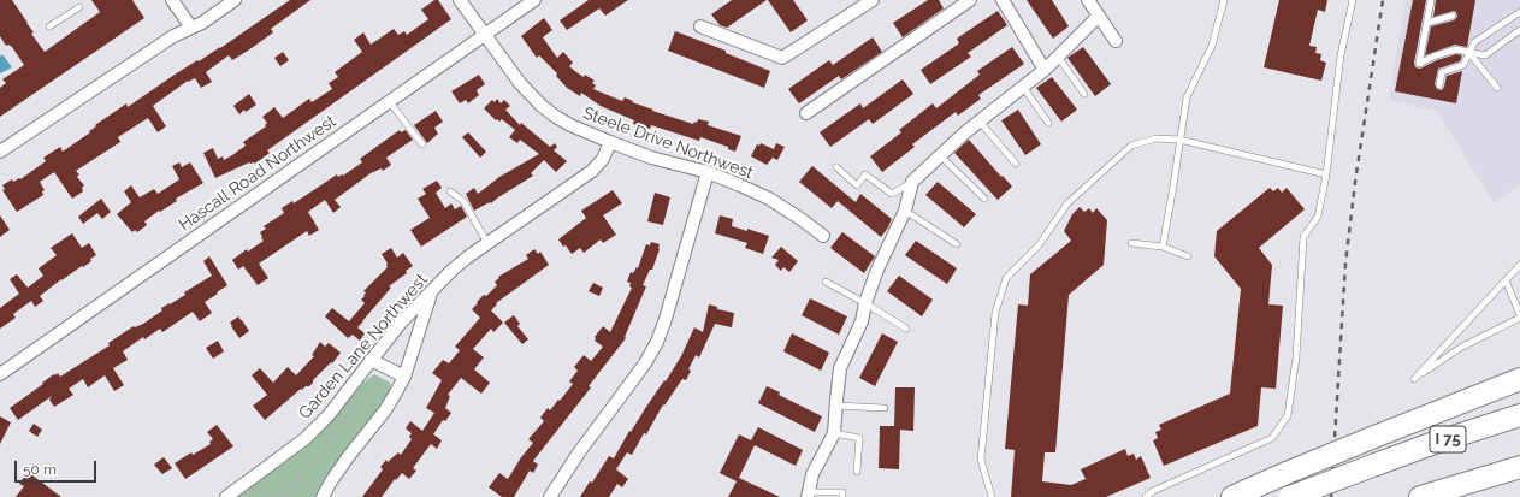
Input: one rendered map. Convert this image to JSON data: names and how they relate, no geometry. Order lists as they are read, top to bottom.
{
  "streets": {
    "highway": ["I 75"],
    "street": ["Steele Drive Northwest", "Hascall Road Northwest", "Garden Lane Northwest"]
  },
  "crossings": [
    ["Steele Drive Northwest", "Hascall Road Northwest"],
    ["Steele Drive Northwest", "Garden Lane Northwest"]
  ],
  "scale_bar": "50 m"
}
